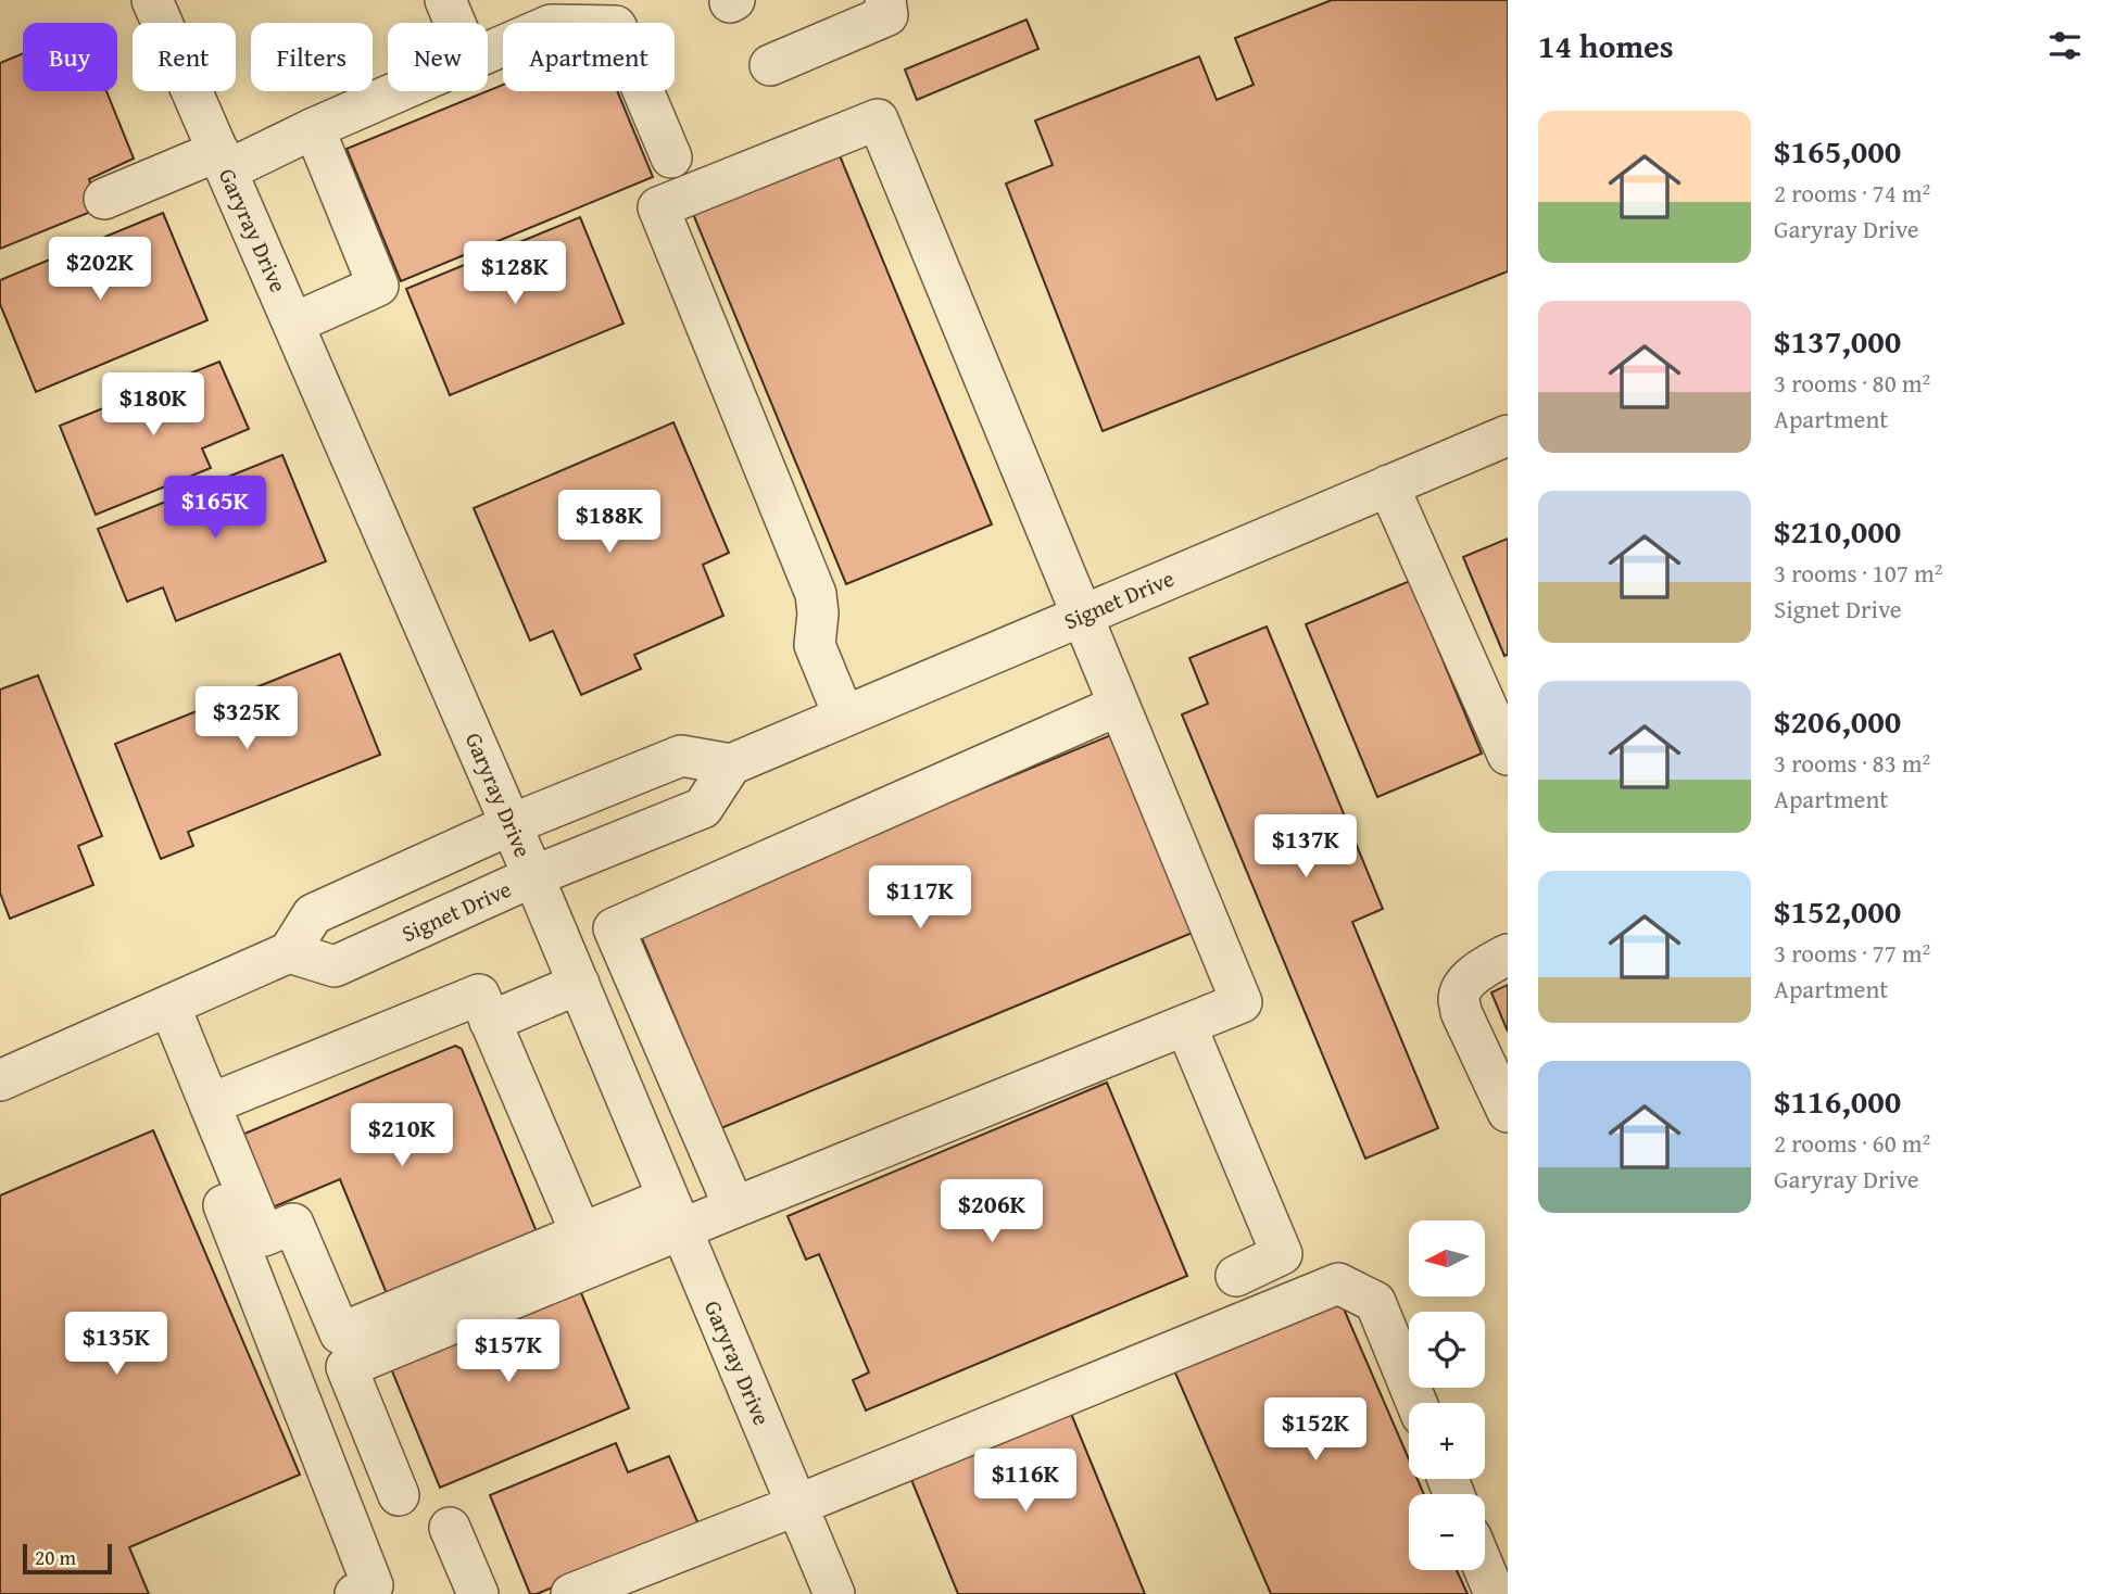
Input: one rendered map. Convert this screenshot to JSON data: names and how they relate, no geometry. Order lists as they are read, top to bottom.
{
  "streets": {
    "street": ["Garyray Drive", "Signet Drive"]
  },
  "crossings": [
    ["Garyray Drive", "Signet Drive"]
  ],
  "scale_bar": "20 m",
  "north": "left",
  "page": {
    "heading": "14 homes",
    "chip": [
      "Buy",
      "Rent",
      "Filters",
      "New",
      "Apartment"
    ],
    "list": [
      {
        "name": "$165,000",
        "note": "2 rooms · 74 m² · Garyray Drive"
      },
      {
        "name": "$137,000",
        "note": "3 rooms · 80 m² · Apartment"
      },
      {
        "name": "$210,000",
        "note": "3 rooms · 107 m² · Signet Drive"
      },
      {
        "name": "$206,000",
        "note": "3 rooms · 83 m² · Apartment"
      },
      {
        "name": "$152,000",
        "note": "3 rooms · 77 m² · Apartment"
      },
      {
        "name": "$116,000",
        "note": "2 rooms · 60 m² · Garyray Drive"
      }
    ],
    "price": [
      "$202K",
      "$128K",
      "$180K",
      "$165K",
      "$188K",
      "$325K",
      "$137K",
      "$117K",
      "$210K",
      "$206K",
      "$135K",
      "$157K",
      "$152K",
      "$116K"
    ],
    "map_buttons": ["+", "−"],
    "scale": "20 m"
  }
}
